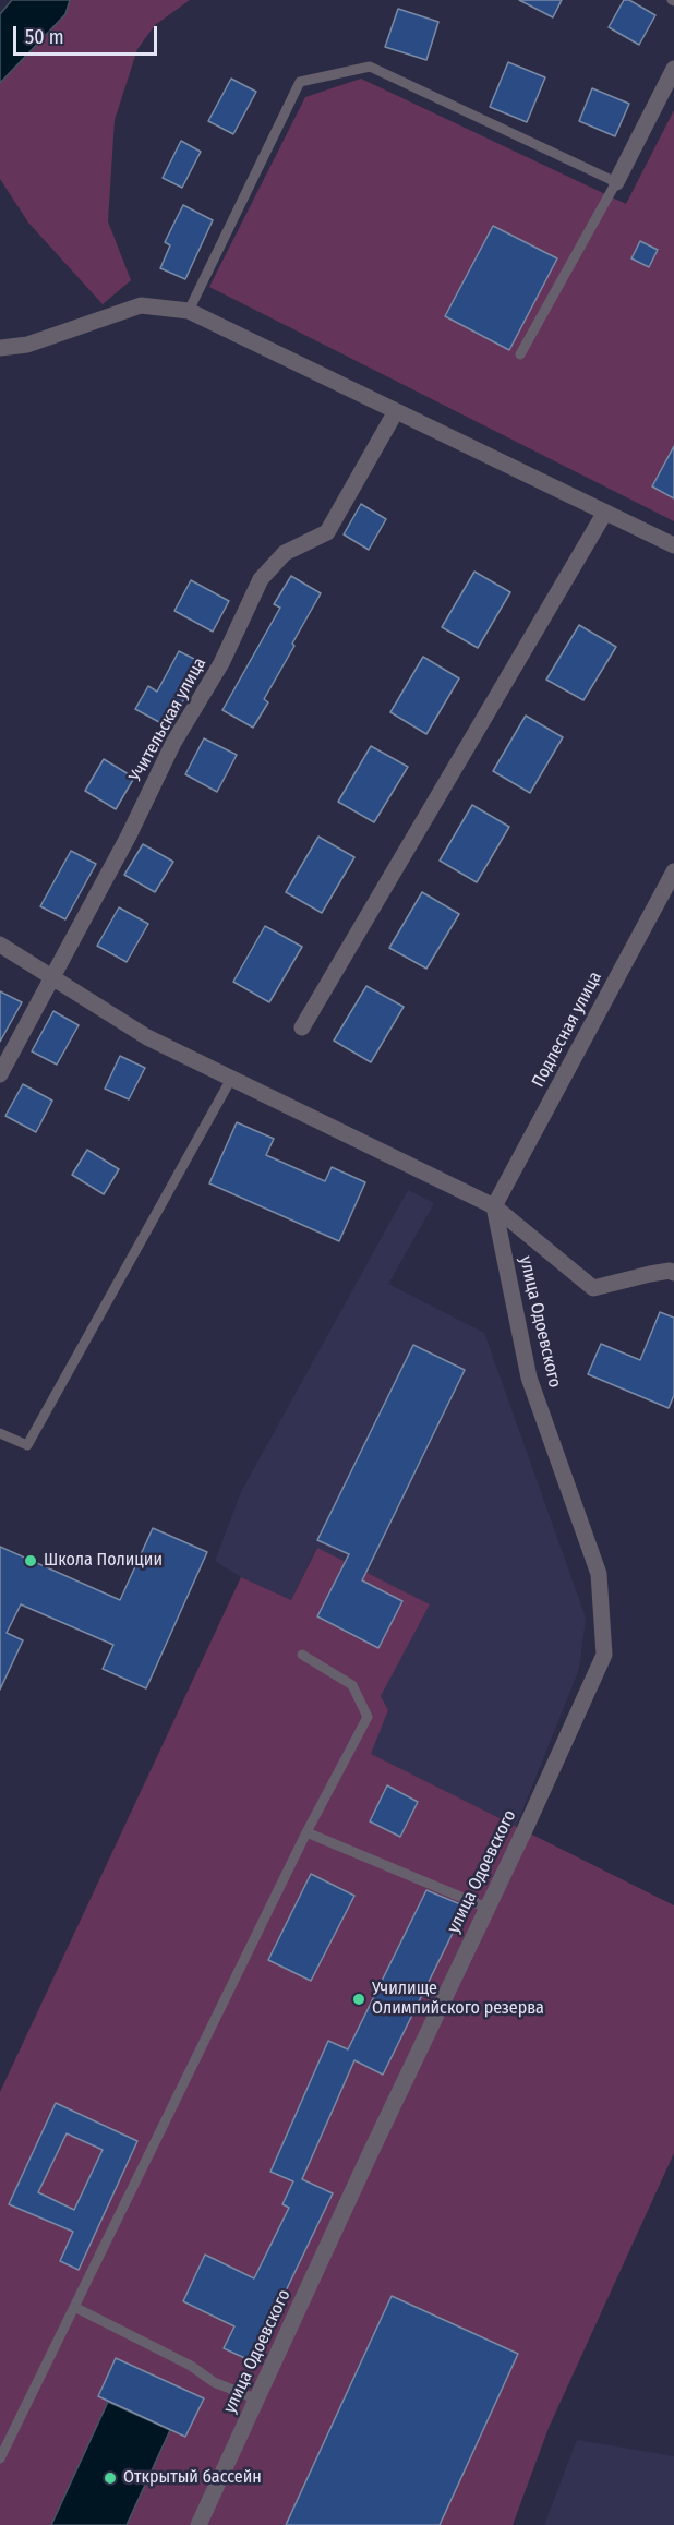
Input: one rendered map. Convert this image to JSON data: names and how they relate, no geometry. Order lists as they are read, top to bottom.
{
  "streets": {
    "street": ["Учительская улица", "Подлесная улица", "улица Одоевского"]
  },
  "crossings": [
    ["Подлесная улица", "улица Одоевского"]
  ],
  "places": ["Школа Полиции", "Училище Олимпийского резерва", "Открытый бассейн"],
  "scale_bar": "50 m"
}
